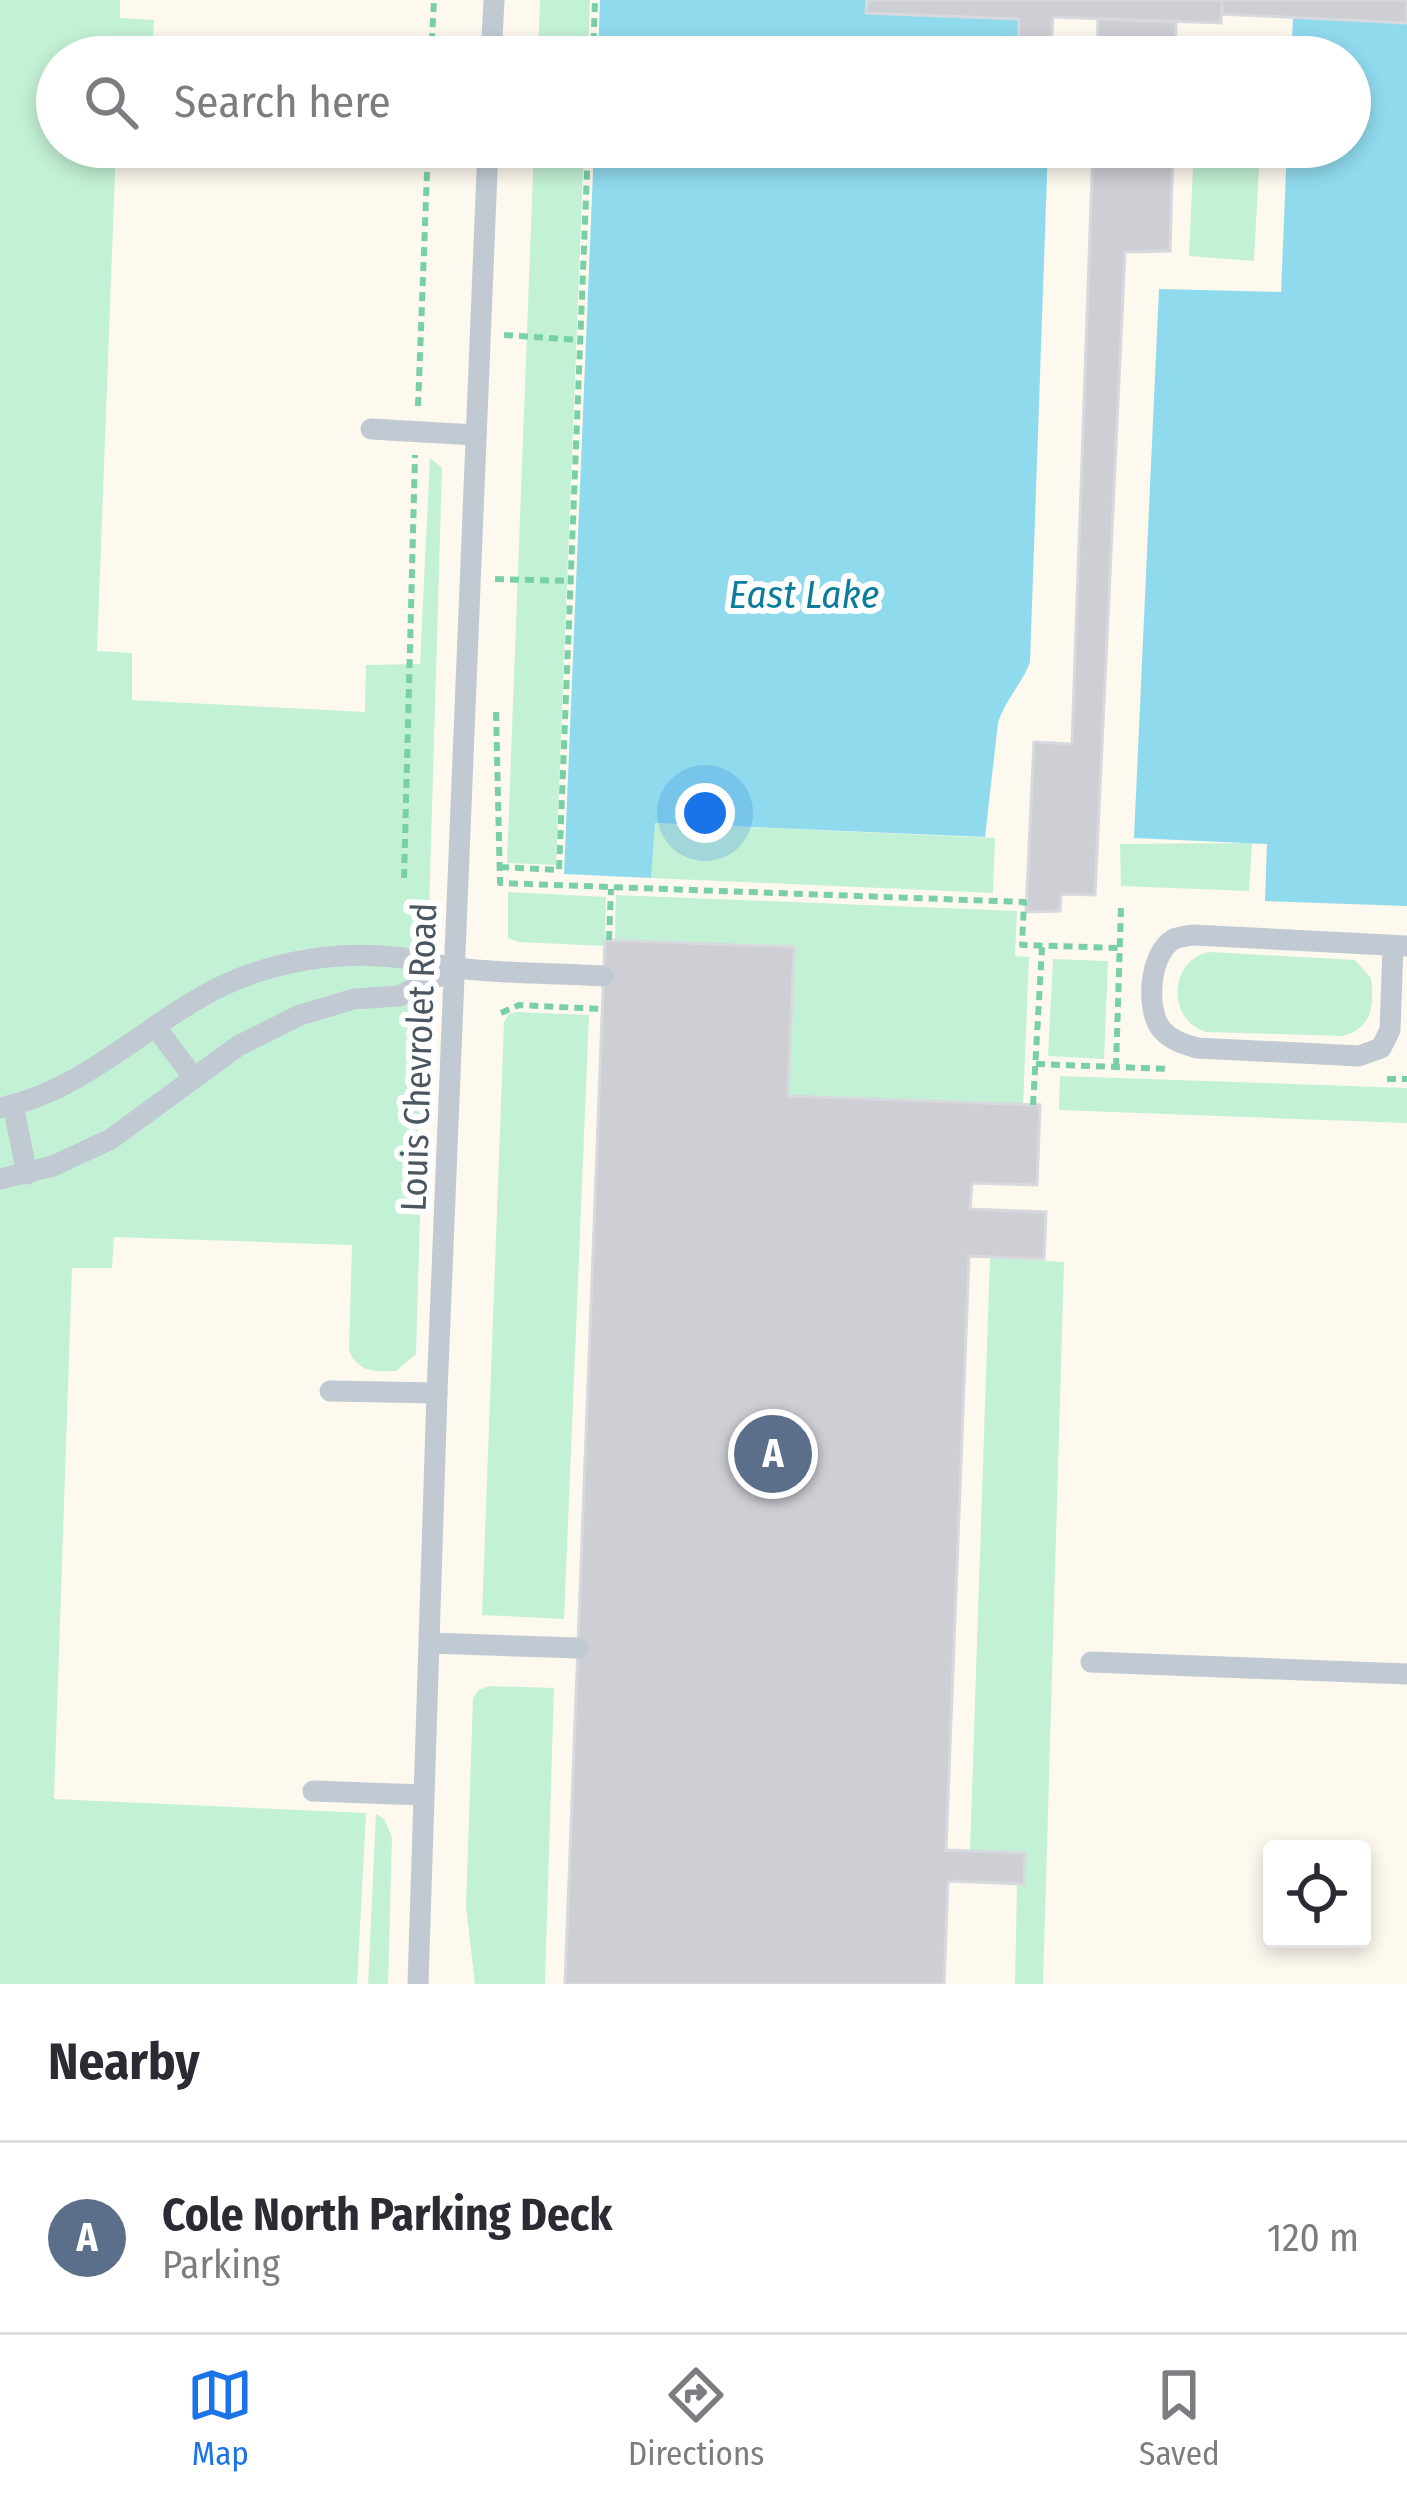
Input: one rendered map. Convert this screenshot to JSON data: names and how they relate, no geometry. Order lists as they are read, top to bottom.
{
  "streets": {
    "lane": ["Louis Chevrolet Road"]
  },
  "water": ["East Lake"],
  "page": {
    "search": "Search here",
    "pins": "A",
    "heading": "Nearby",
    "list": [
      {
        "mark": "A",
        "name": "Cole North Parking Deck",
        "note": "Parking",
        "value": "120 m"
      }
    ],
    "nav": ["Map", "Directions", "Saved"]
  }
}
